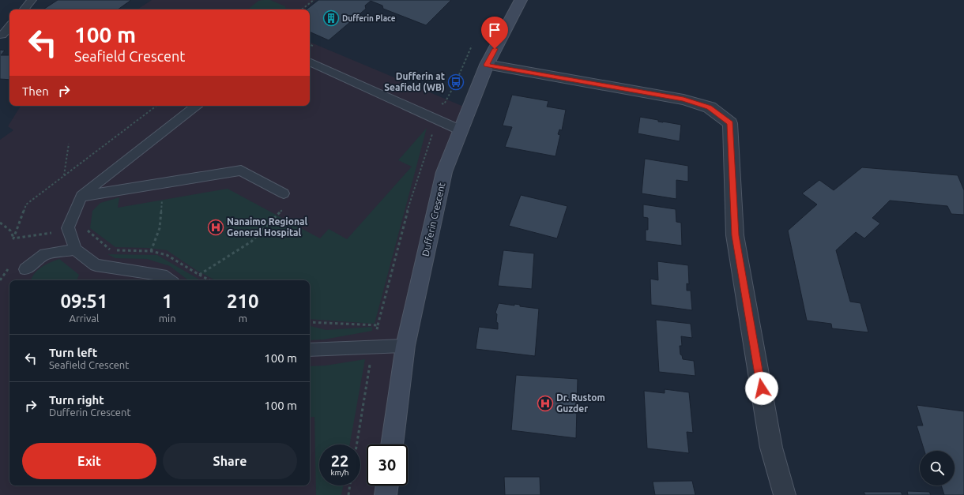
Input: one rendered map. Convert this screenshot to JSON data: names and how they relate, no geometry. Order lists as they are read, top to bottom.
{
  "streets": {
    "street": ["Dufferin Crescent"]
  },
  "places": {
    "building": ["Dufferin Place"],
    "bus stop": ["Dufferin at Seafield (WB)"],
    "hospital": ["Nanaimo Regional General Hospital", "Dr. Rustom Guzder"]
  },
  "page": {
    "turn": ["100 m", "Seafield Crescent"],
    "then": "Then",
    "eta": [
      "09:51",
      "Arrival",
      "1",
      "min",
      "210",
      "m"
    ],
    "list": [
      {
        "name": "Turn left",
        "note": "Seafield Crescent",
        "value": "100 m"
      },
      {
        "name": "Turn right",
        "note": "Dufferin Crescent",
        "value": "100 m"
      }
    ],
    "buttons": ["Exit", "Share"],
    "speed": "22 km/h",
    "limit": "30"
  }
}
